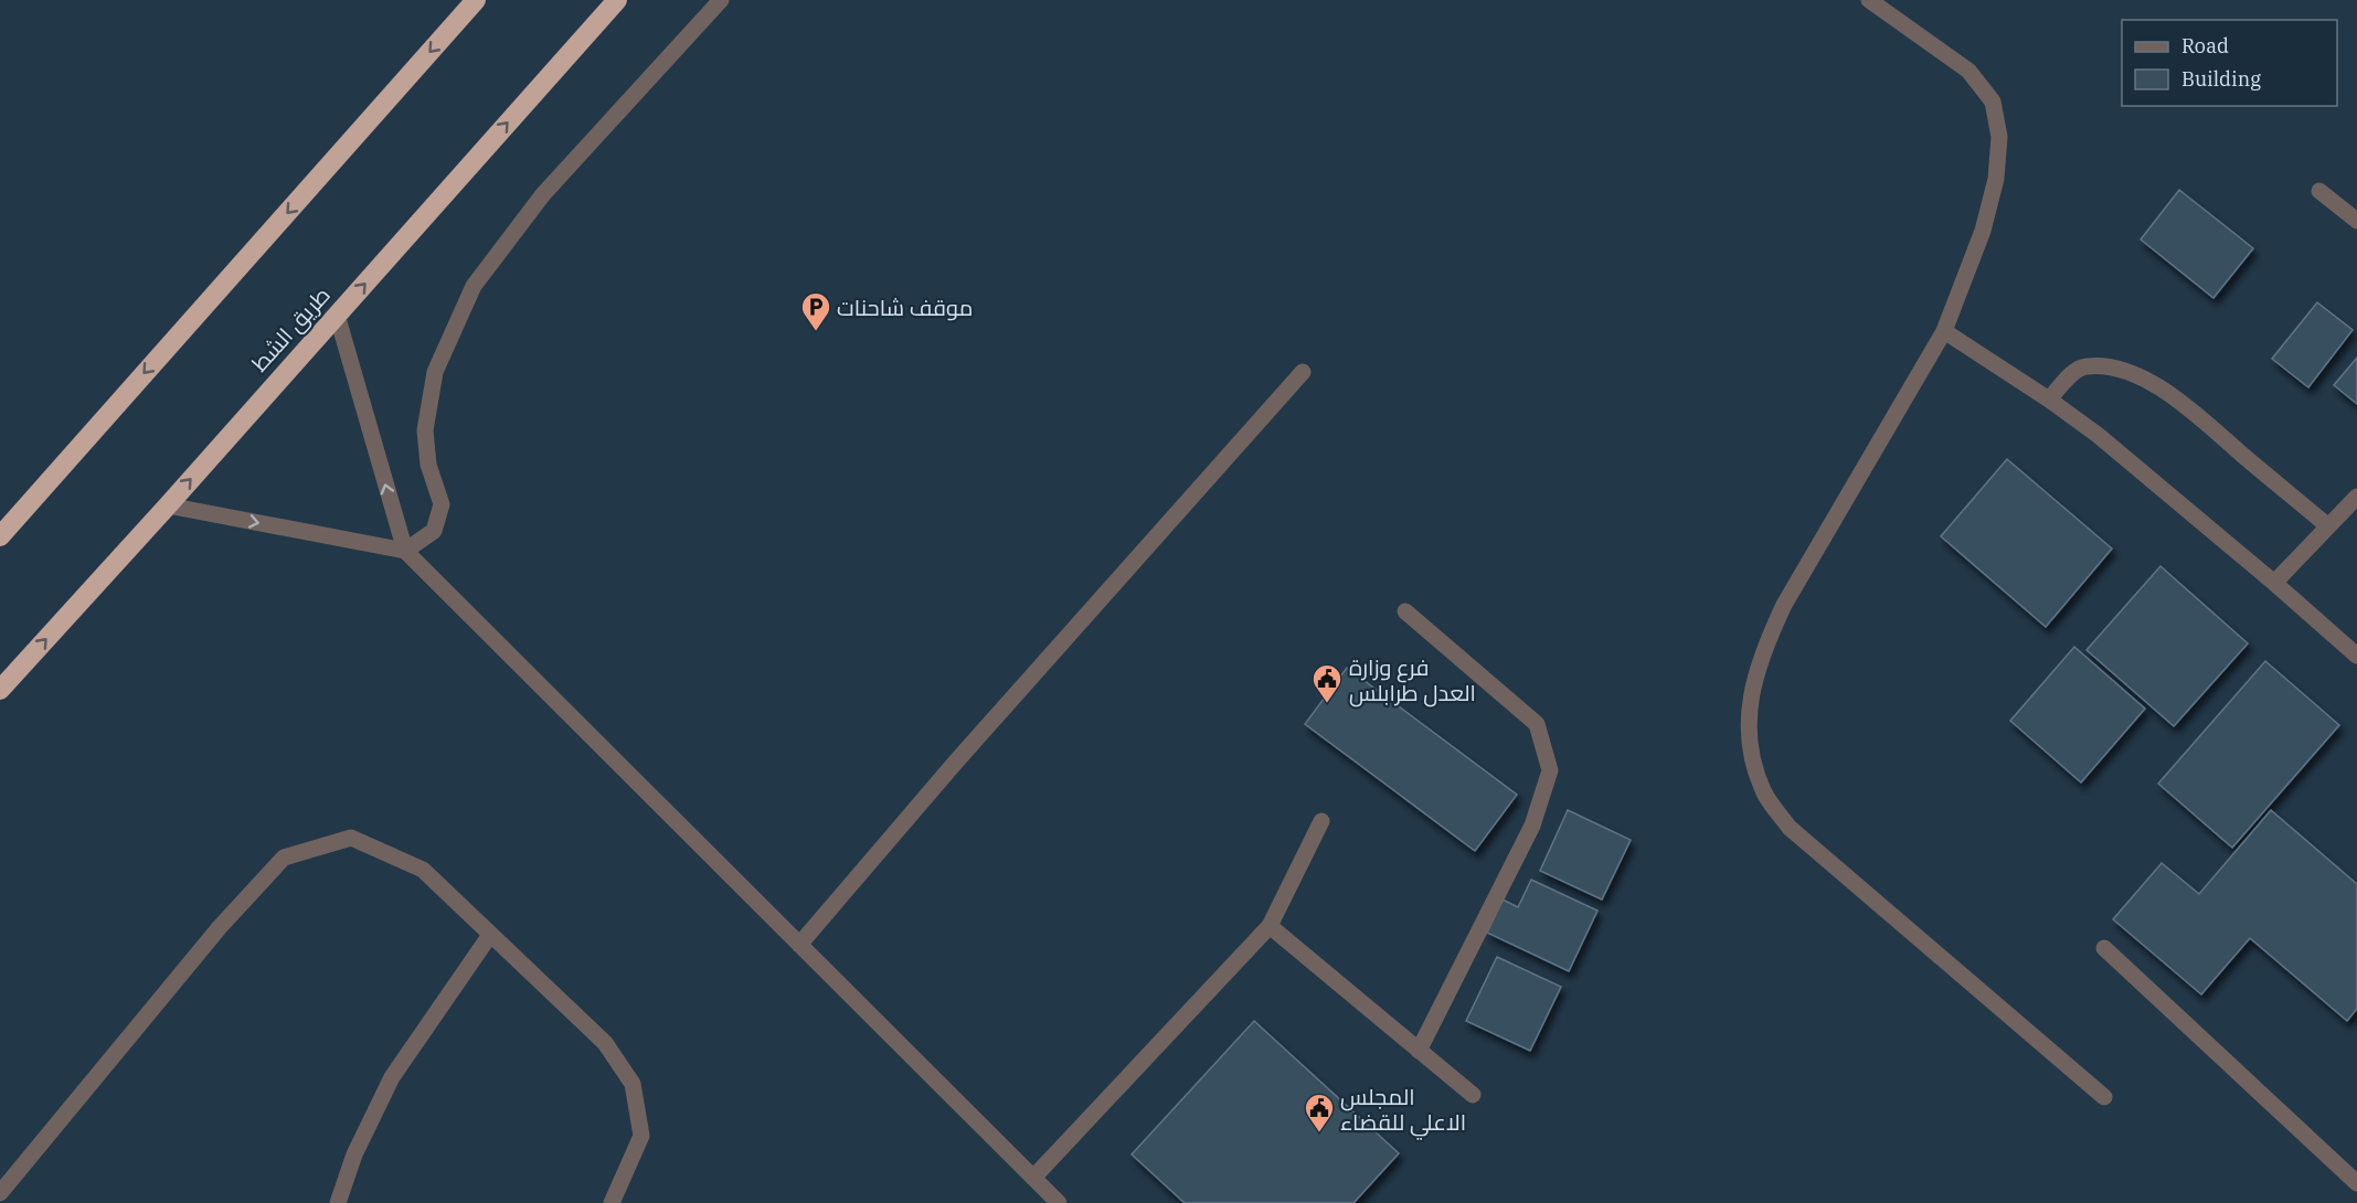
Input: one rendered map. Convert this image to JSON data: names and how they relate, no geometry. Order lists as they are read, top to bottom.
{
  "streets": {
    "highway": ["طريق الشط"]
  },
  "places": {
    "parking": ["موقف شاحنات"],
    "public building": ["فرع وزارة العدل طرابلس", "المجلس الاعلي للقضاء"]
  },
  "legend": ["Road", "Building"]
}
